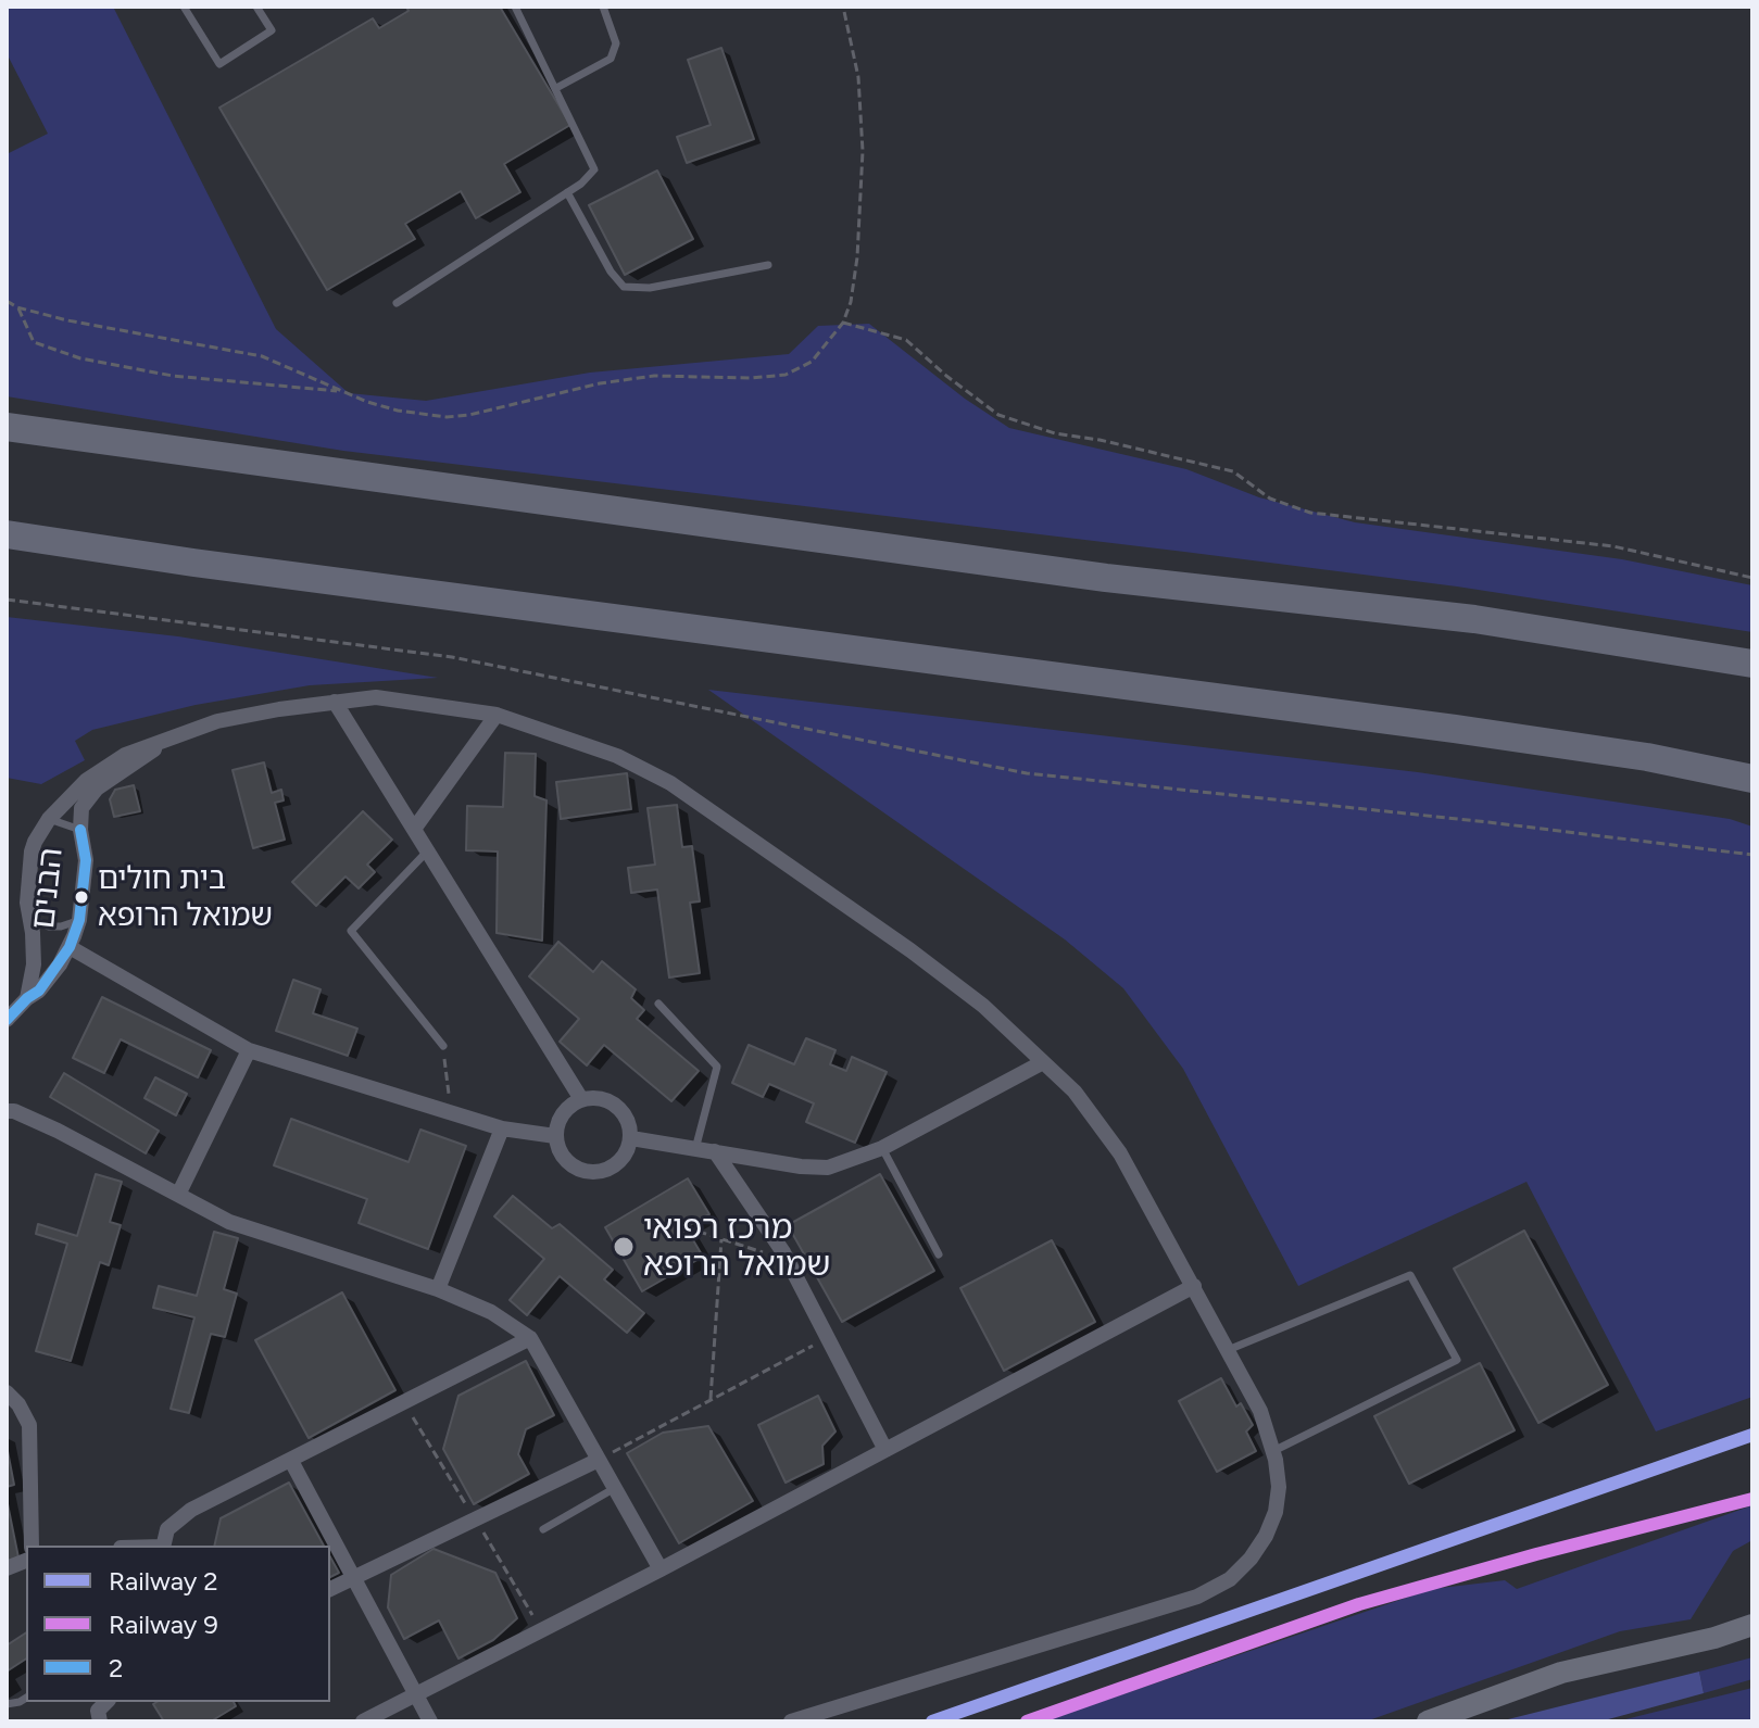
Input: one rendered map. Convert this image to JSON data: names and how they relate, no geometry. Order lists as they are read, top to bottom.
{
  "streets": {
    "street": ["הבנים"]
  },
  "places": ["בית חולים שמואל הרופא", "מרכז רפואי שמואל הרופא"],
  "lines": ["transit line 2", "rail line 2", "rail line 9"],
  "legend": ["Railway 2", "Railway 9", "2"]
}
